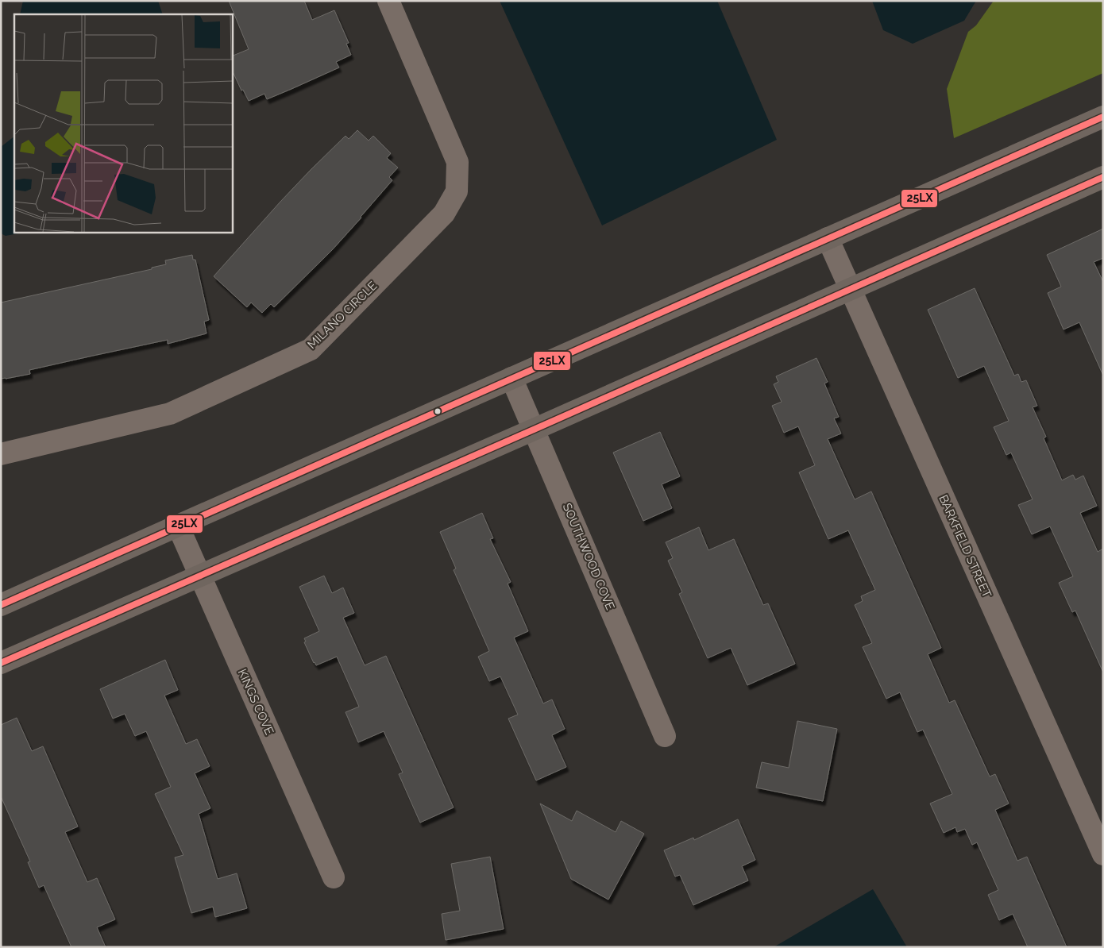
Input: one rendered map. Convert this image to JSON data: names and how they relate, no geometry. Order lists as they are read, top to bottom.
{
  "streets": {
    "street": [
      "MILANO CIRCLE",
      "BARKFIELD STREET",
      "SOUTHWOOD COVE",
      "KINGS COVE"
    ]
  },
  "lines": ["transit line 25LX"]
}
